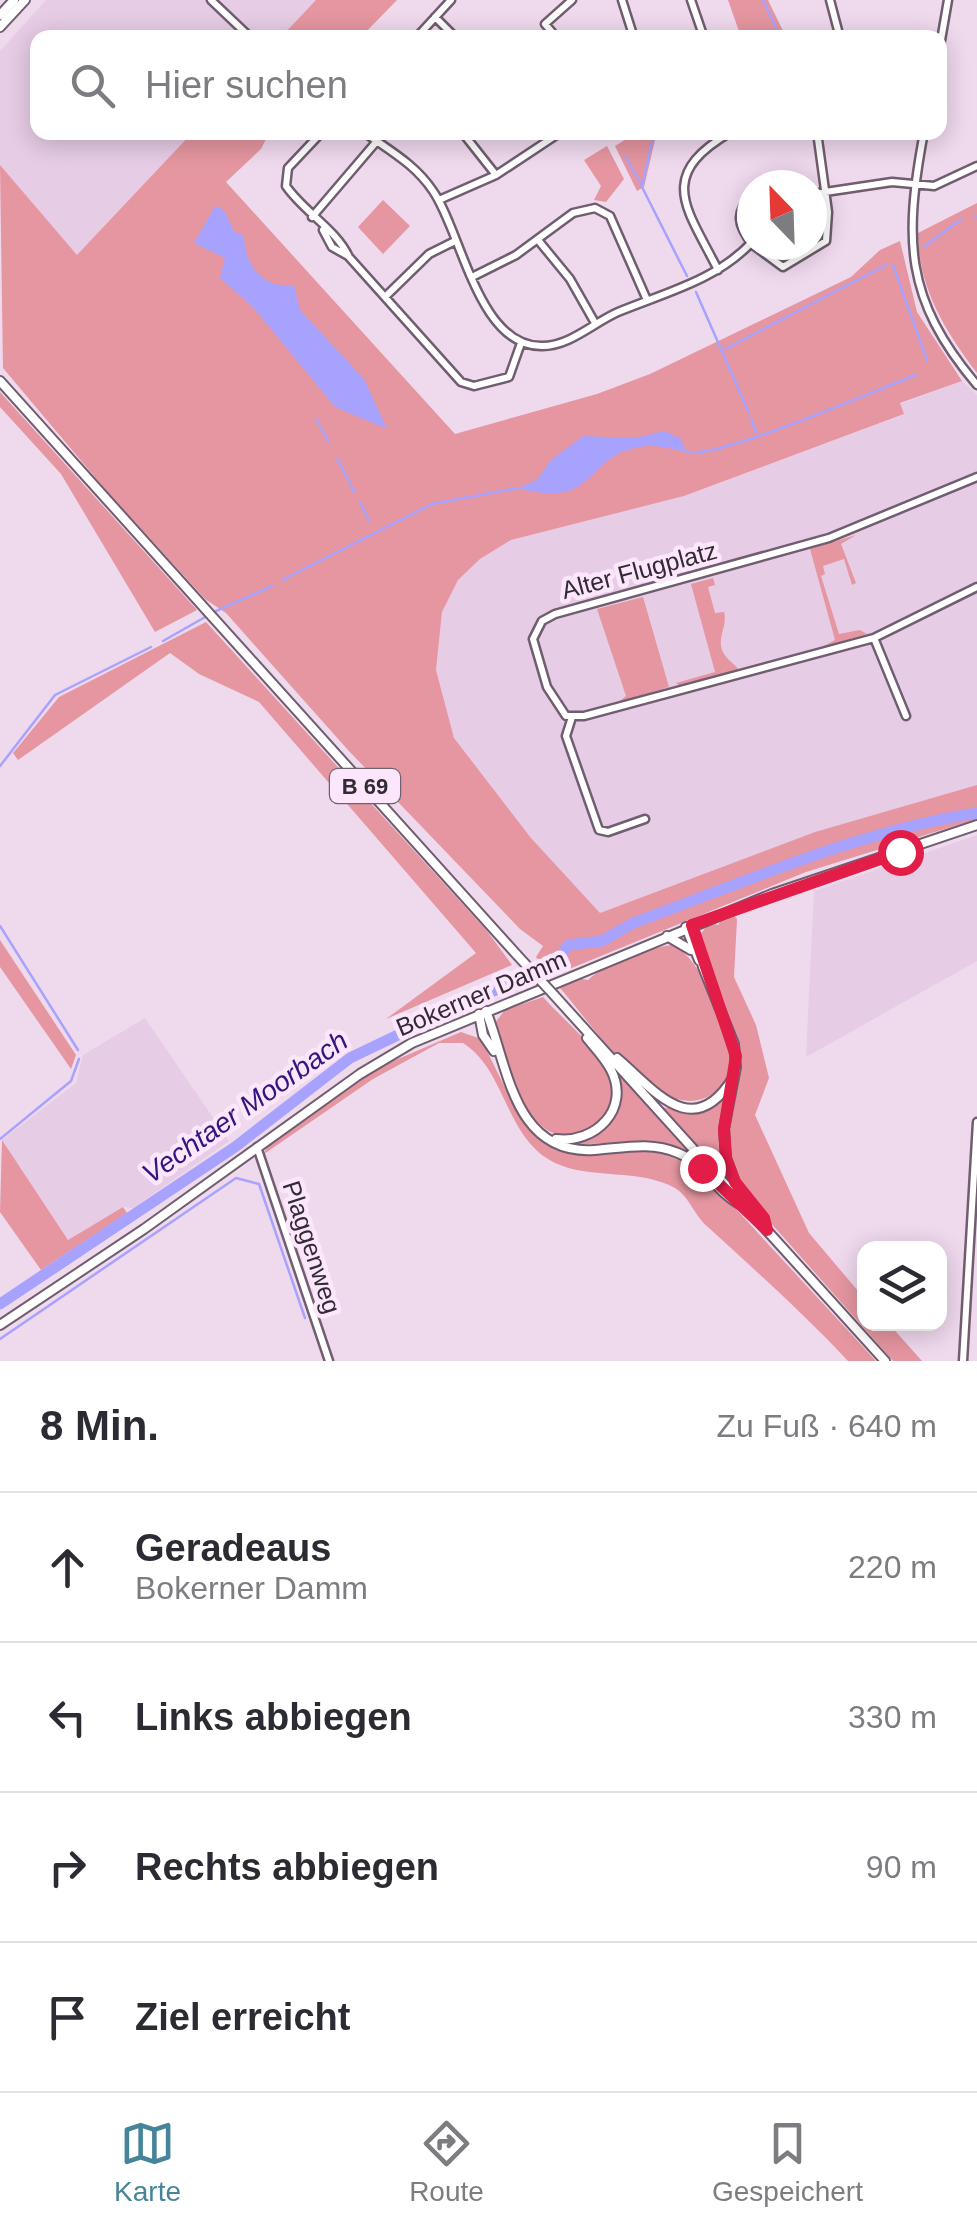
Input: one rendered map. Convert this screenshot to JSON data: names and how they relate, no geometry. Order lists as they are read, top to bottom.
{
  "streets": {
    "main road": ["B 69", "Bokerner Damm"],
    "street": ["Alter Flugplatz", "Plaggenweg"]
  },
  "crossings": [
    ["Bokerner Damm", "Plaggenweg"]
  ],
  "water": ["Vechtaer Moorbach"],
  "north": "top left",
  "page": {
    "search": "Hier suchen",
    "heading": ["8 Min.", "Zu Fuß · 640 m"],
    "list": [
      ["Geradeaus", "Bokerner Damm", "220 m"],
      ["Links abbiegen", "330 m"],
      ["Rechts abbiegen", "90 m"],
      "Ziel erreicht"
    ],
    "nav": ["Karte", "Route", "Gespeichert"]
  }
}
